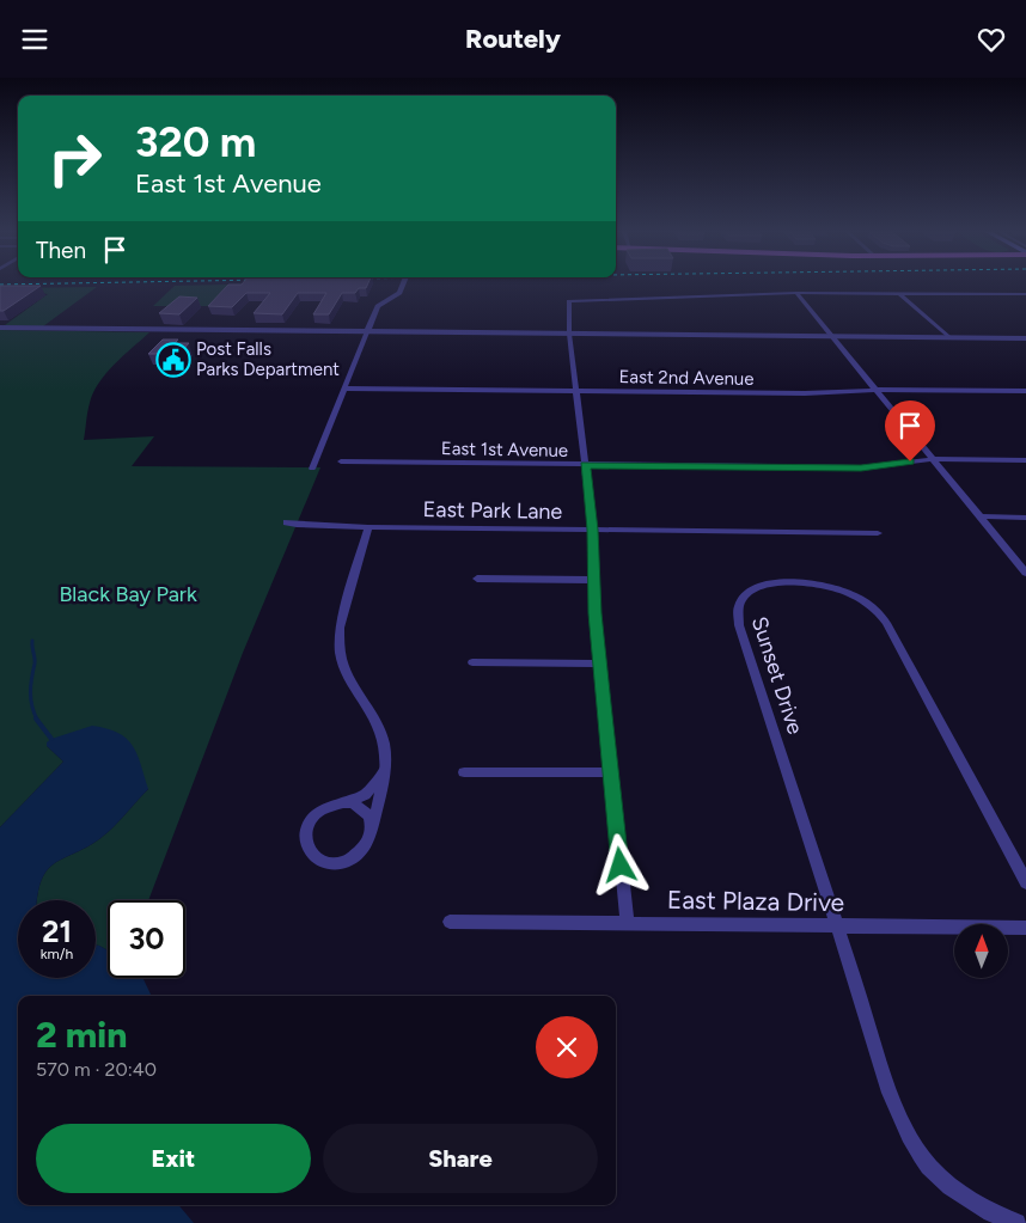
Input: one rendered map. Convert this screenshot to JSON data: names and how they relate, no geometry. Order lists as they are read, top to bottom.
{
  "streets": {
    "street": [
      "East 2nd Avenue",
      "East 1st Avenue",
      "East Park Lane",
      "Sunset Drive",
      "East Plaza Drive"
    ]
  },
  "crossings": [
    ["Sunset Drive", "East Plaza Drive"]
  ],
  "parks": ["Black Bay Park"],
  "places": {
    "public building": ["Post Falls Parks Department"]
  },
  "north": "top",
  "page": {
    "header": "Routely",
    "turn": ["320 m", "East 1st Avenue"],
    "then": "Then",
    "speed": "21 km/h",
    "limit": "30",
    "heading": ["2 min", "570 m · 20:40"],
    "buttons": ["Exit", "Share"]
  }
}
